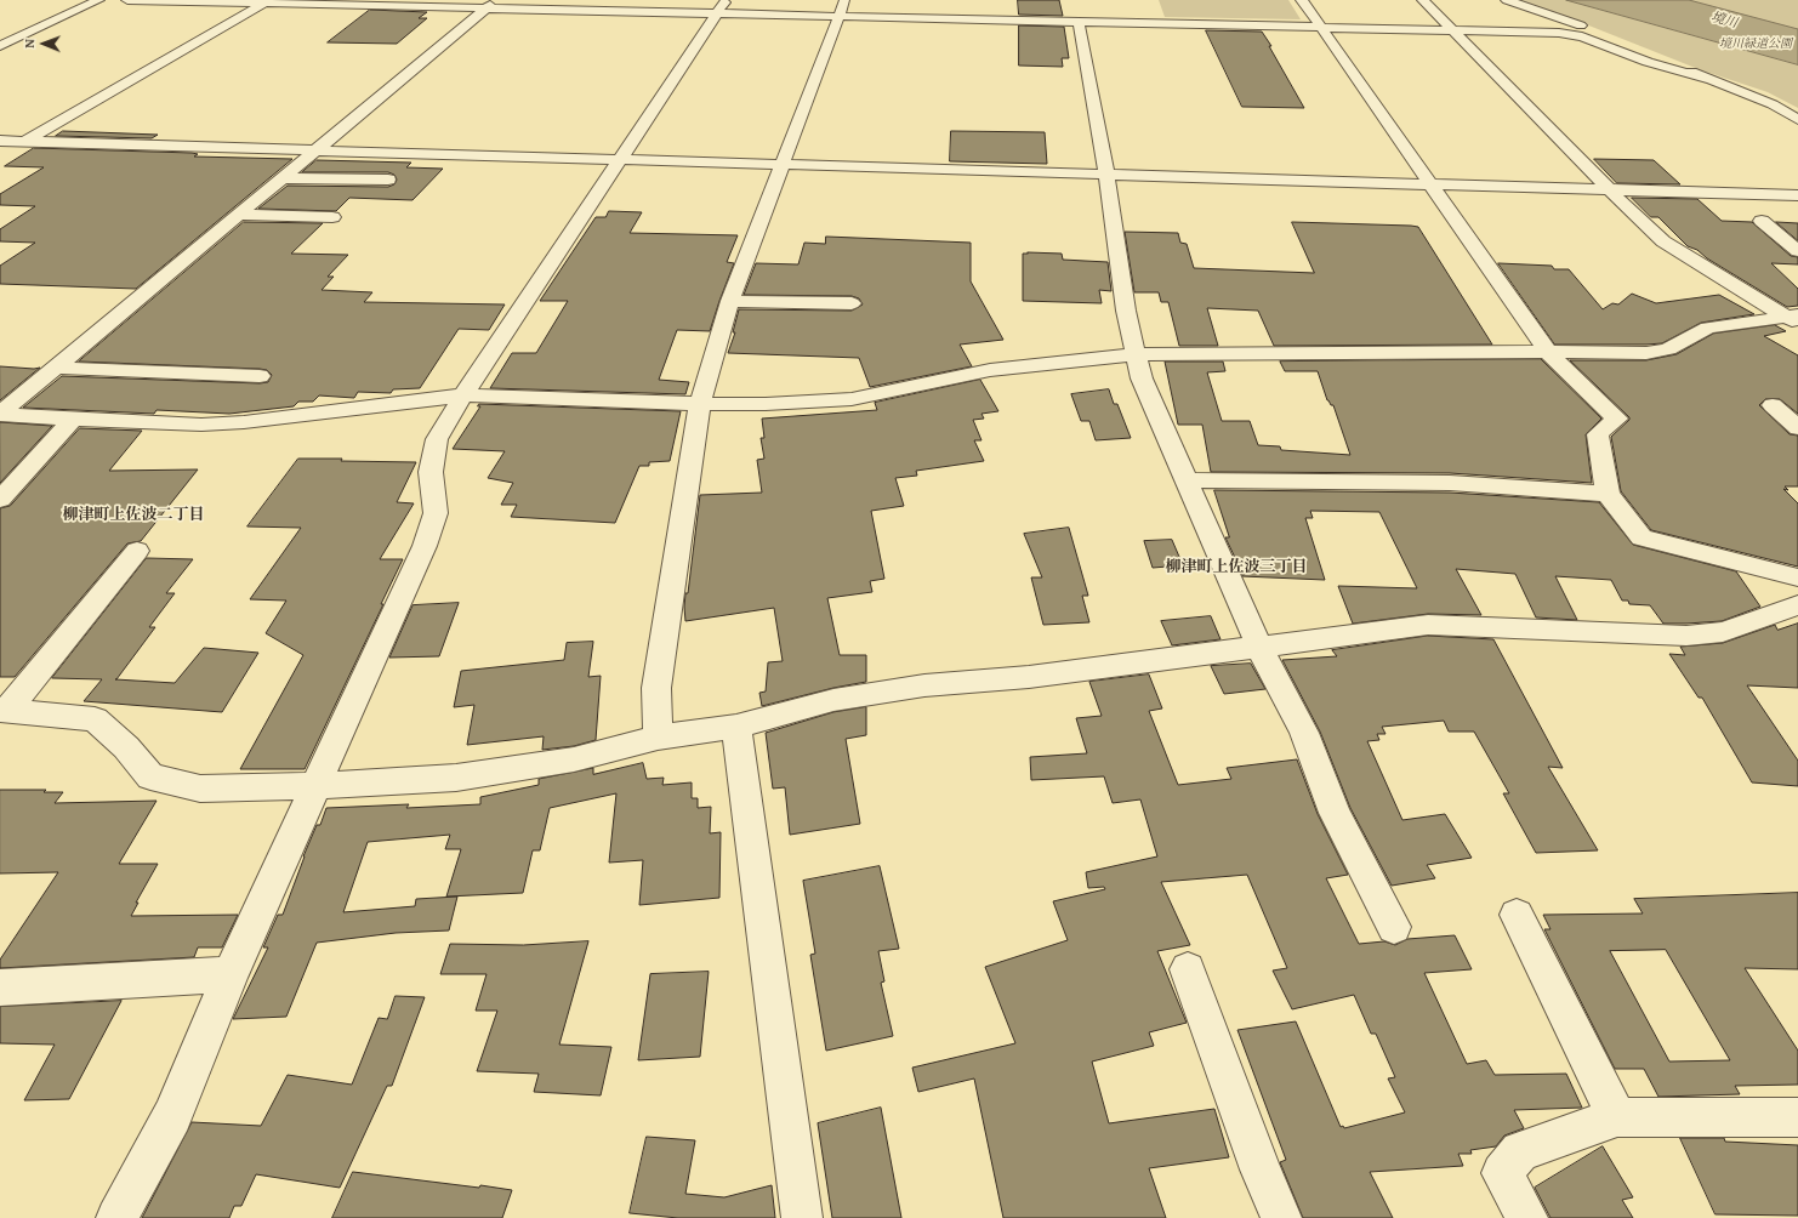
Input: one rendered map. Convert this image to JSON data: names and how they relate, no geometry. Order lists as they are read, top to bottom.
{
  "districts": ["柳津町上佐波二丁目", "柳津町上佐波三丁目"],
  "water": ["境川"],
  "parks": ["境川緑道公園"],
  "north": "left"
}
